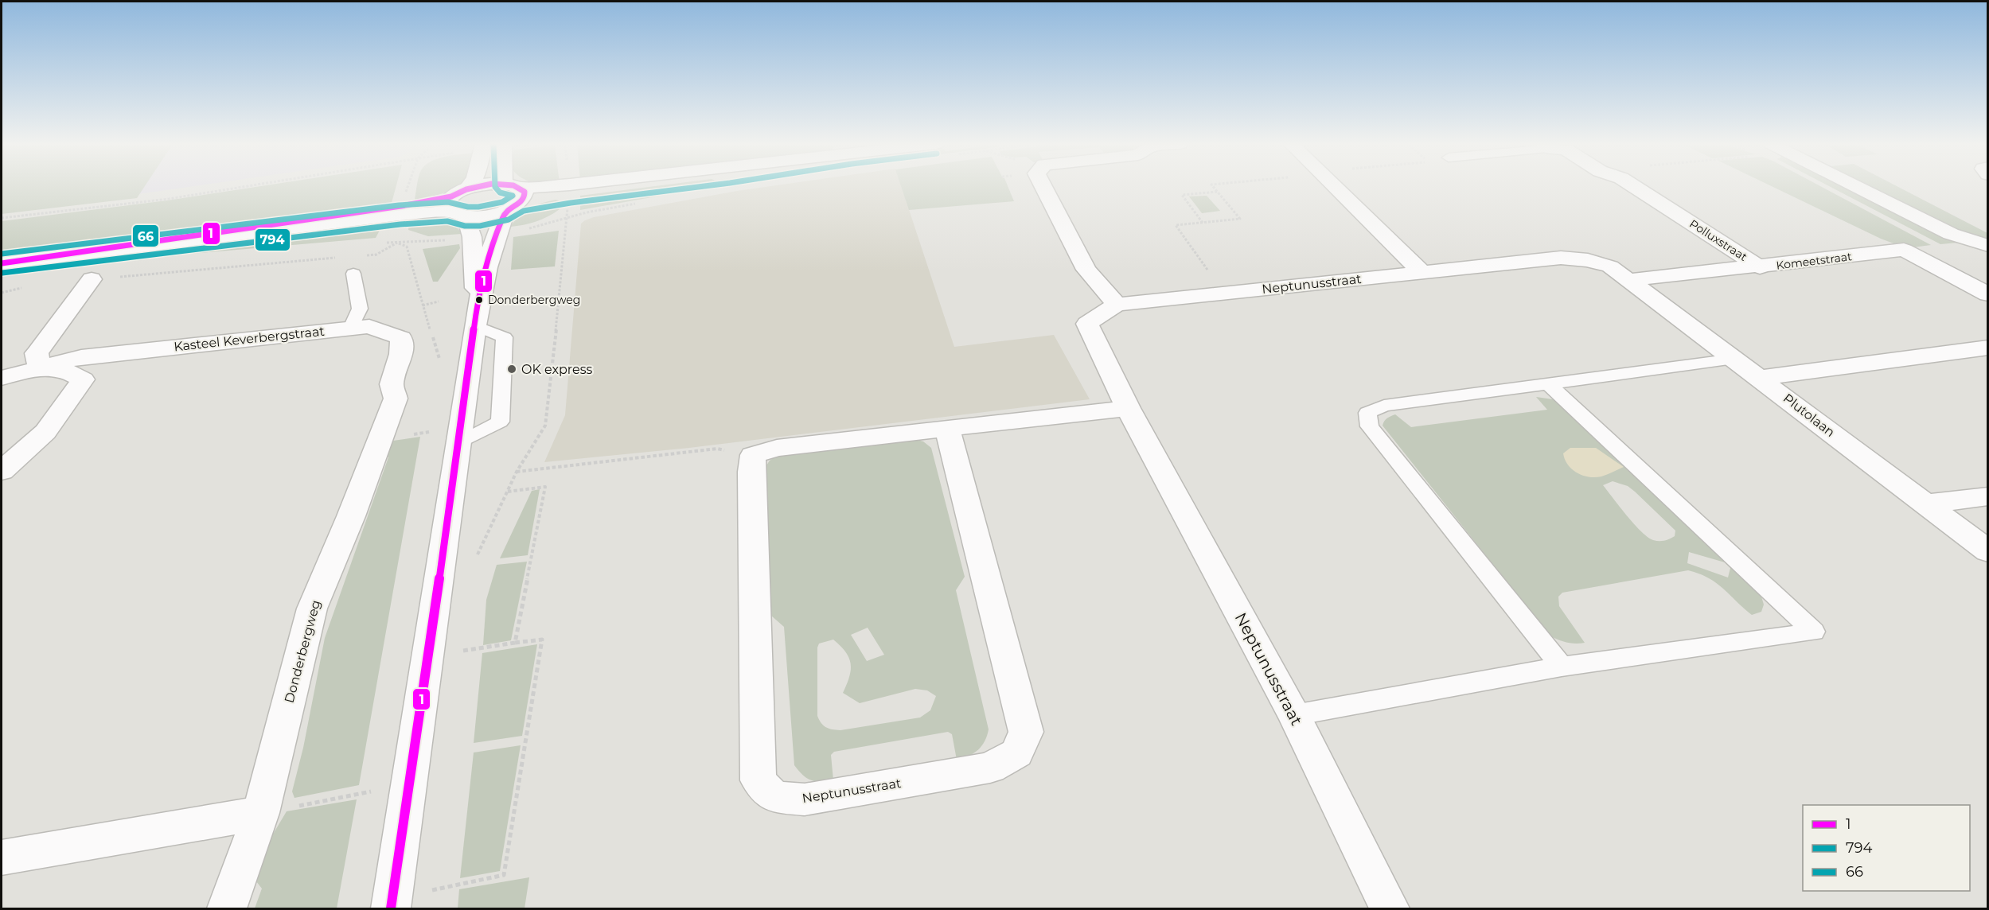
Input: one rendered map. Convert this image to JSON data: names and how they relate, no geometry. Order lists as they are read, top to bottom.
{
  "streets": {
    "street": [
      "Polluxstraat",
      "Komeetstraat",
      "Neptunusstraat",
      "Kasteel Keverbergstraat",
      "Plutolaan",
      "Donderbergweg"
    ]
  },
  "crossings": [
    ["Polluxstraat", "Komeetstraat"],
    ["Komeetstraat", "Neptunusstraat"],
    ["Komeetstraat", "Plutolaan"],
    ["Neptunusstraat", "Plutolaan"],
    ["Kasteel Keverbergstraat", "Donderbergweg"]
  ],
  "places": ["Donderbergweg", "OK express"],
  "lines": ["transit line 1", "transit line 794", "transit line 66"],
  "legend": ["1", "794", "66"]
}
